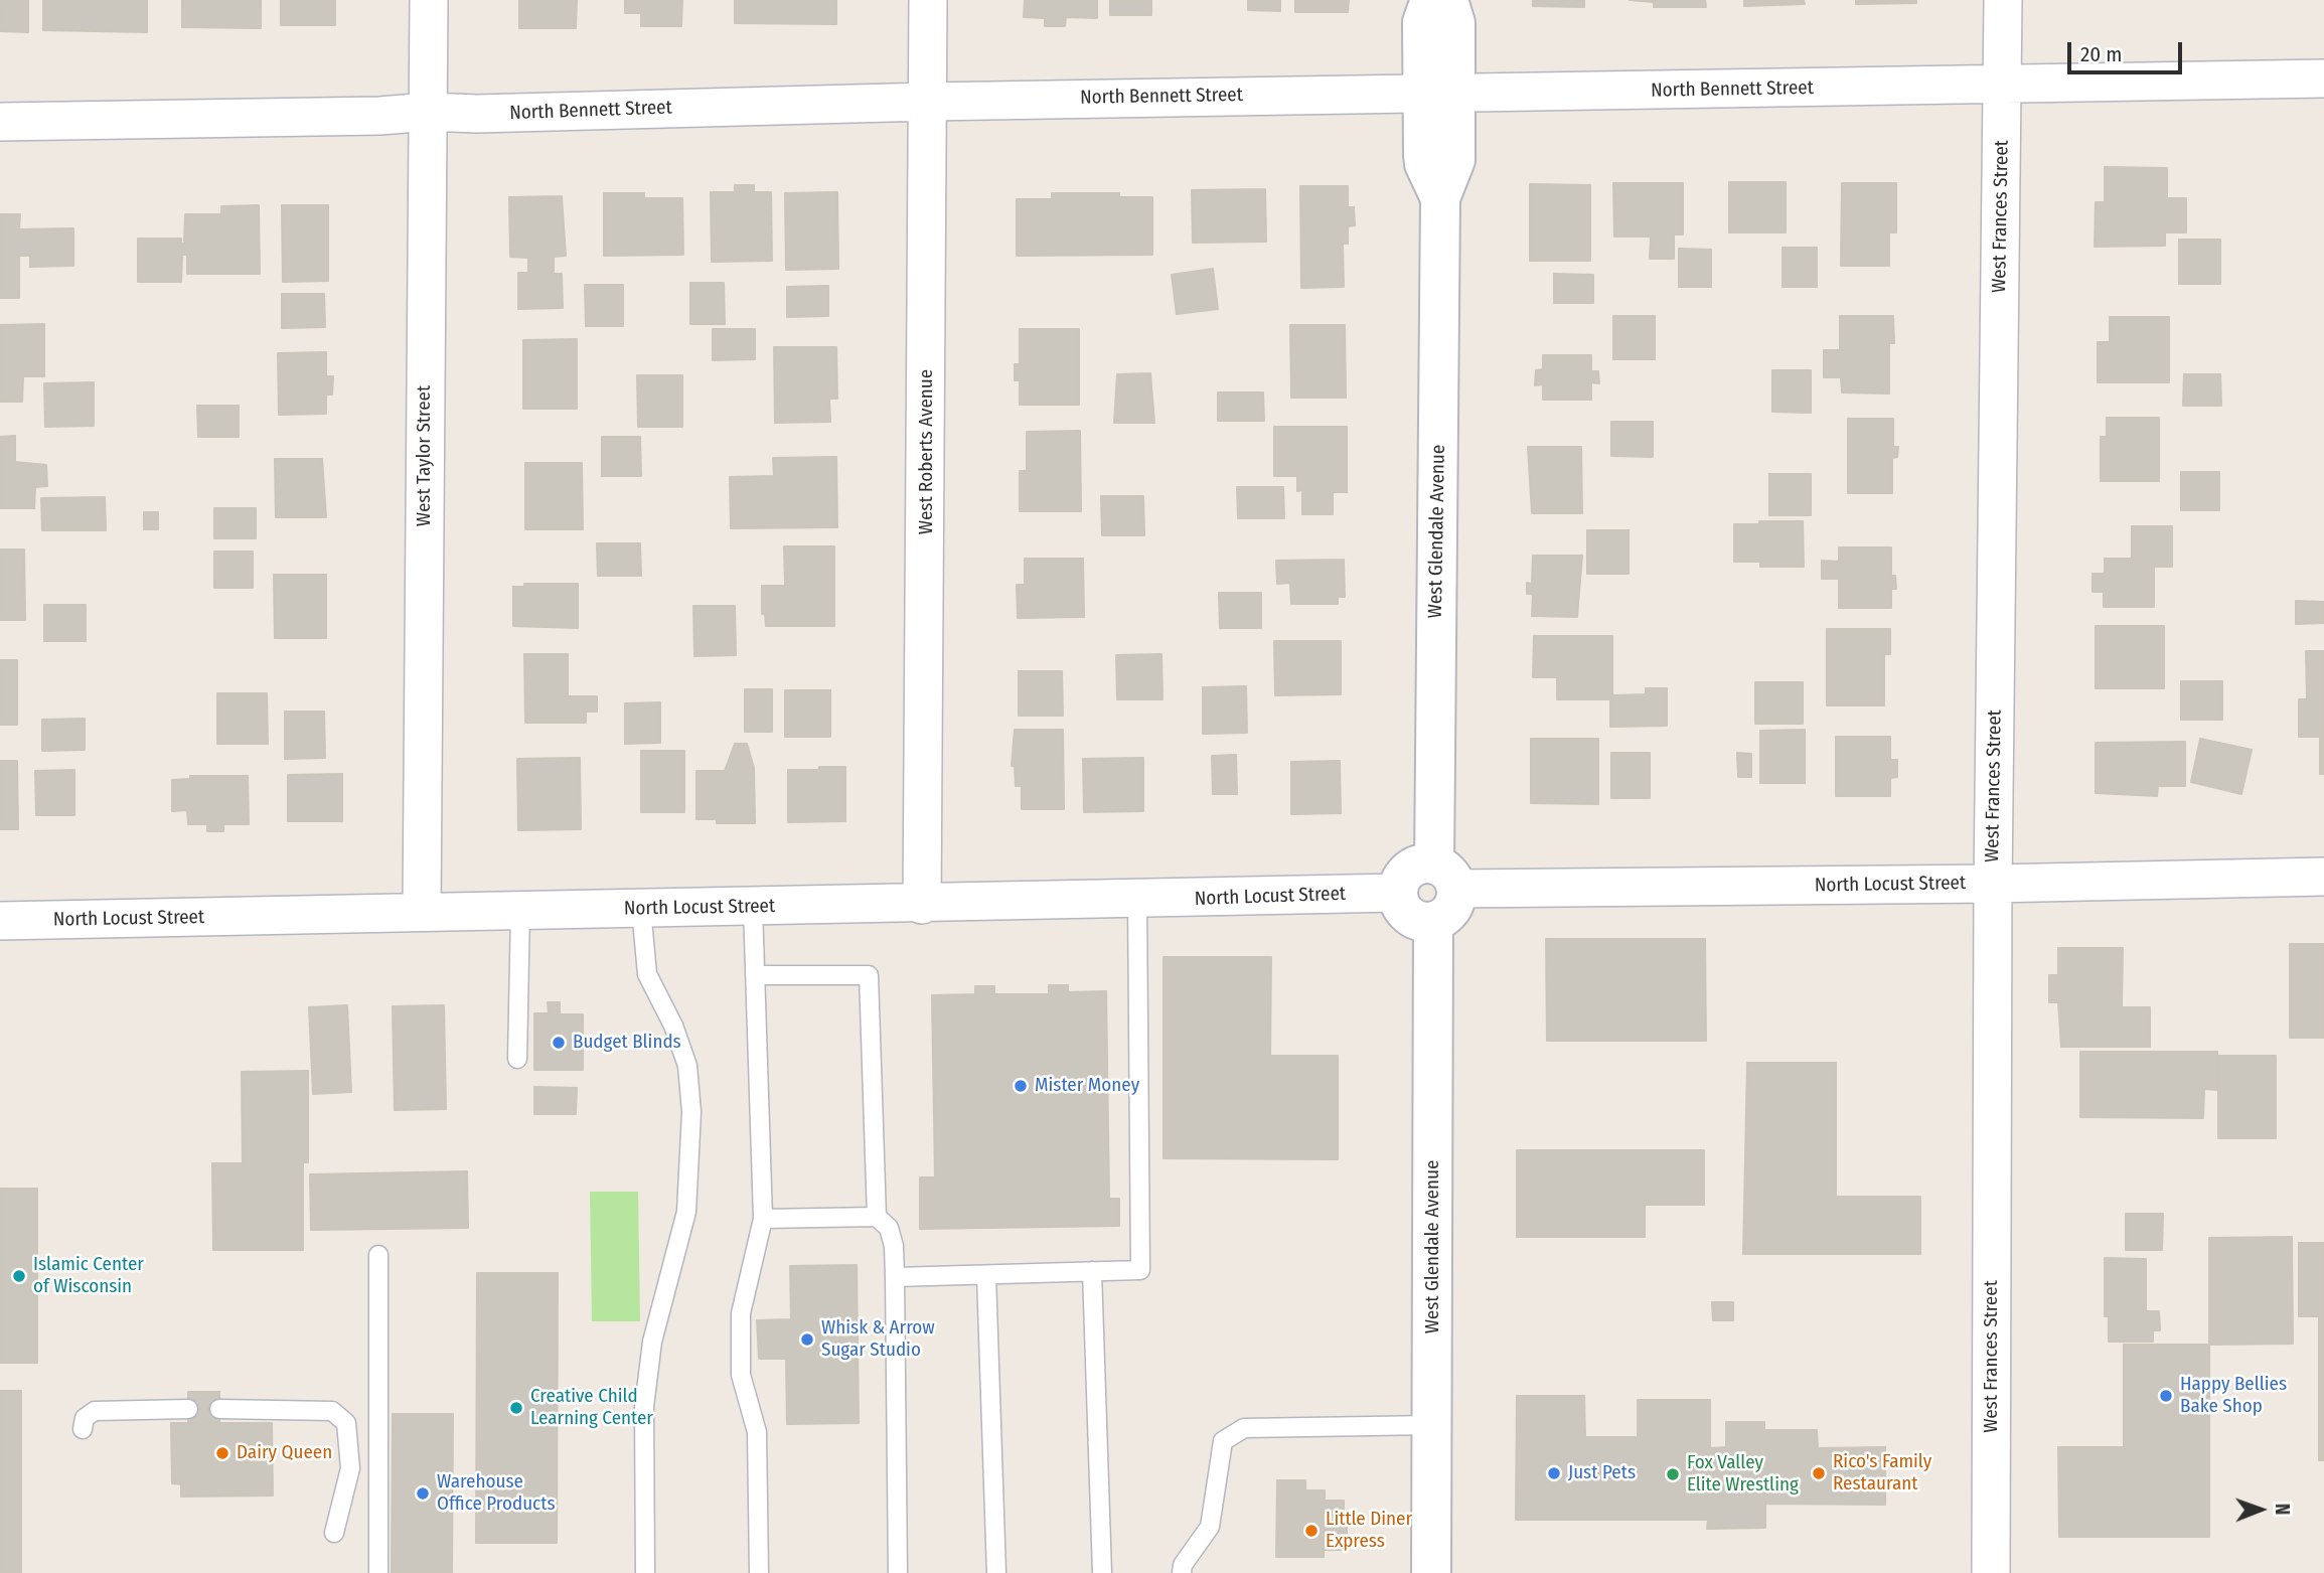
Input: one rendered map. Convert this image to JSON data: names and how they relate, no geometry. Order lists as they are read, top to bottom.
{
  "streets": {
    "street": [
      "North Bennett Street",
      "West Frances Street",
      "West Roberts Avenue",
      "West Taylor Street",
      "West Glendale Avenue",
      "North Locust Street"
    ]
  },
  "crossings": [
    ["North Bennett Street", "West Frances Street"],
    ["North Bennett Street", "West Roberts Avenue"],
    ["North Bennett Street", "West Taylor Street"],
    ["North Bennett Street", "West Glendale Avenue"],
    ["West Frances Street", "North Locust Street"],
    ["West Roberts Avenue", "North Locust Street"],
    ["West Taylor Street", "North Locust Street"],
    ["West Glendale Avenue", "North Locust Street"]
  ],
  "places": [
    "Budget Blinds",
    "Mister Money",
    "Islamic Center of Wisconsin",
    "Whisk & Arrow Sugar Studio",
    "Happy Bellies Bake Shop",
    "Creative Child Learning Center",
    "Dairy Queen",
    "Just Pets",
    "Rico's Family Restaurant",
    "Fox Valley Elite Wrestling",
    "Warehouse Office Products",
    "Little Diner Express"
  ],
  "scale_bar": "20 m",
  "north": "right"
}
